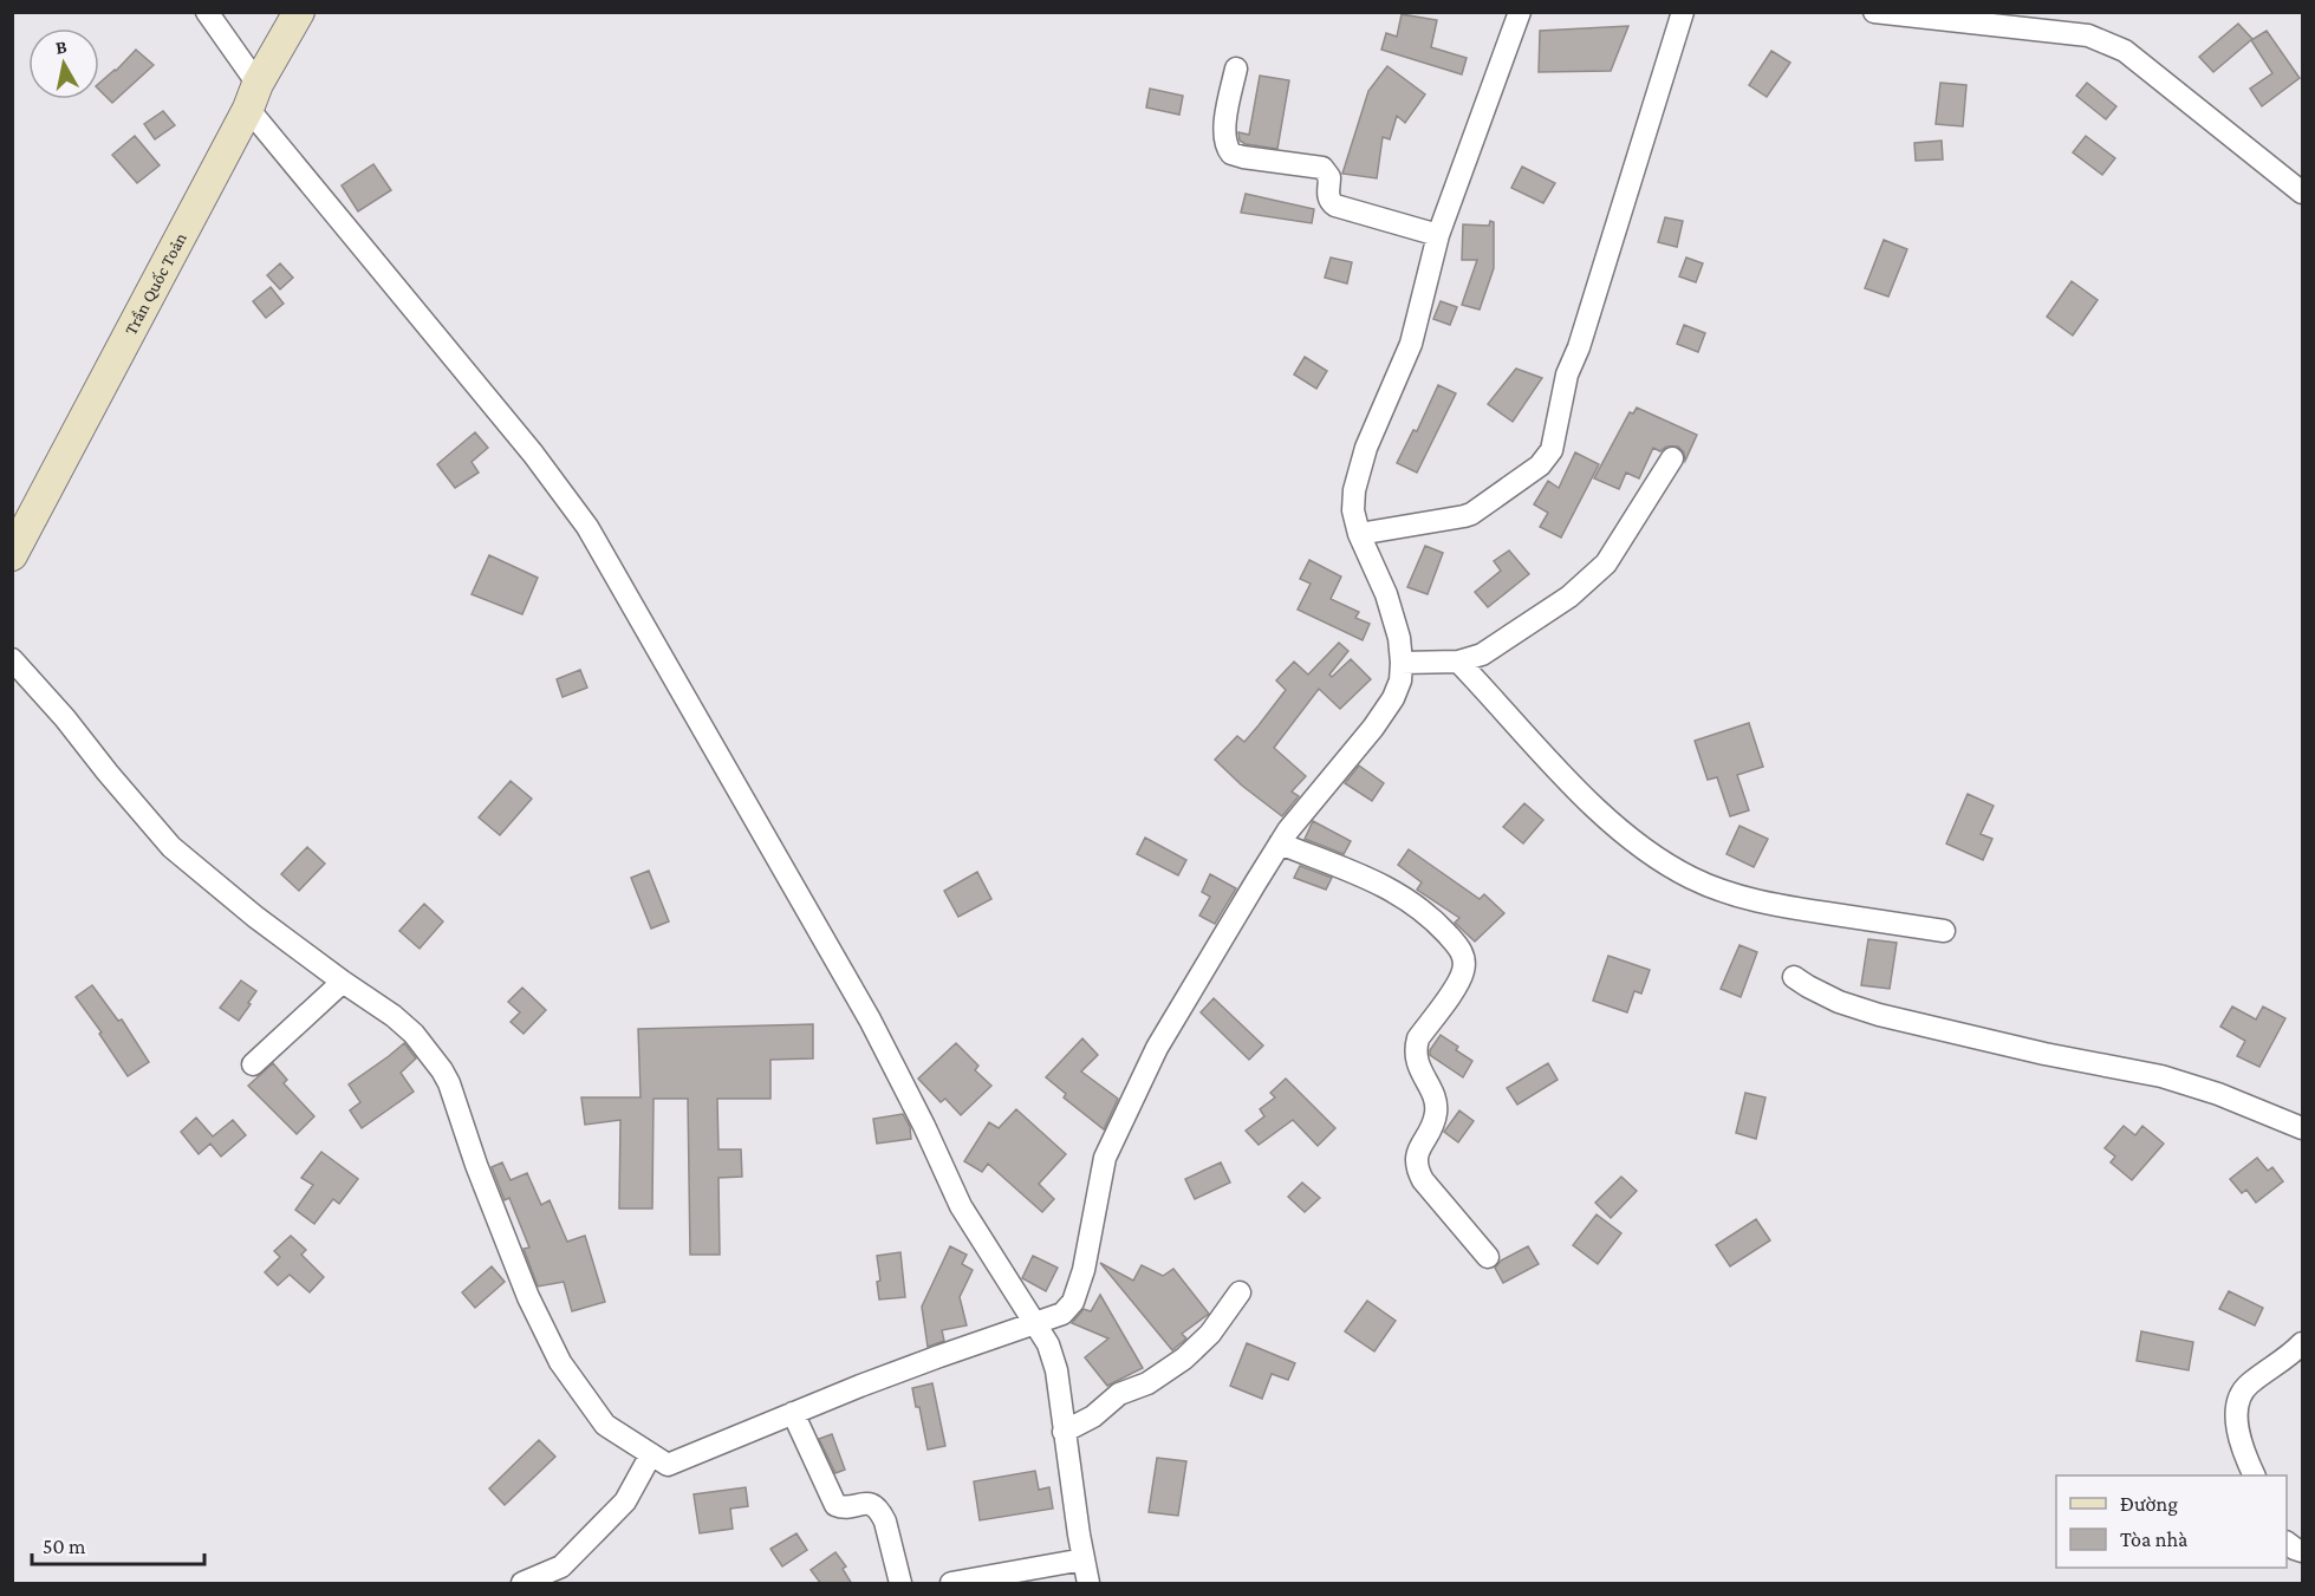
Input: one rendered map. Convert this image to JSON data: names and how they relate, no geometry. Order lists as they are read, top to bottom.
{
  "streets": {
    "main road": ["Trần Quốc Toản"]
  },
  "legend": ["Đường", "Tòa nhà"],
  "scale_bar": "50 m",
  "north": "top"
}
